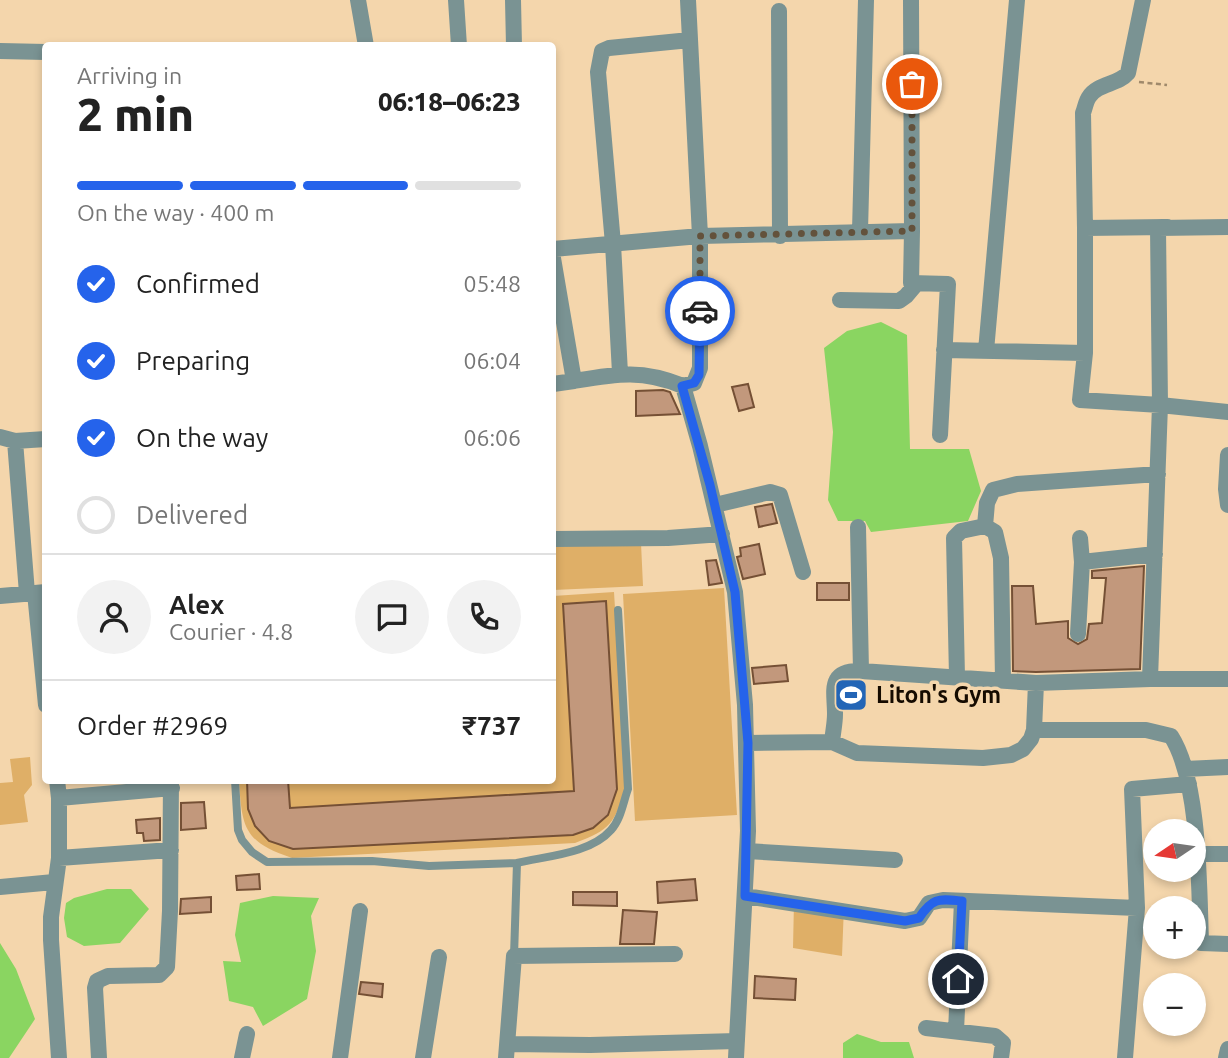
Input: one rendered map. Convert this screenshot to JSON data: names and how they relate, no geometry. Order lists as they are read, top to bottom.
{
  "places": {
    "sports": ["Liton's Gym"]
  },
  "north": "left",
  "page": {
    "heading": ["2 min", "Arriving in", "06:18–06:23"],
    "panel": [
      "Alex",
      "Courier · 4.8",
      "Order #2969",
      "₹737"
    ],
    "bar": "On the way · 400 m",
    "list": [
      ["Confirmed", "05:48"],
      ["Preparing", "06:04"],
      ["On the way", "06:06"],
      "Delivered"
    ],
    "map_buttons": ["+", "−"]
  }
}
